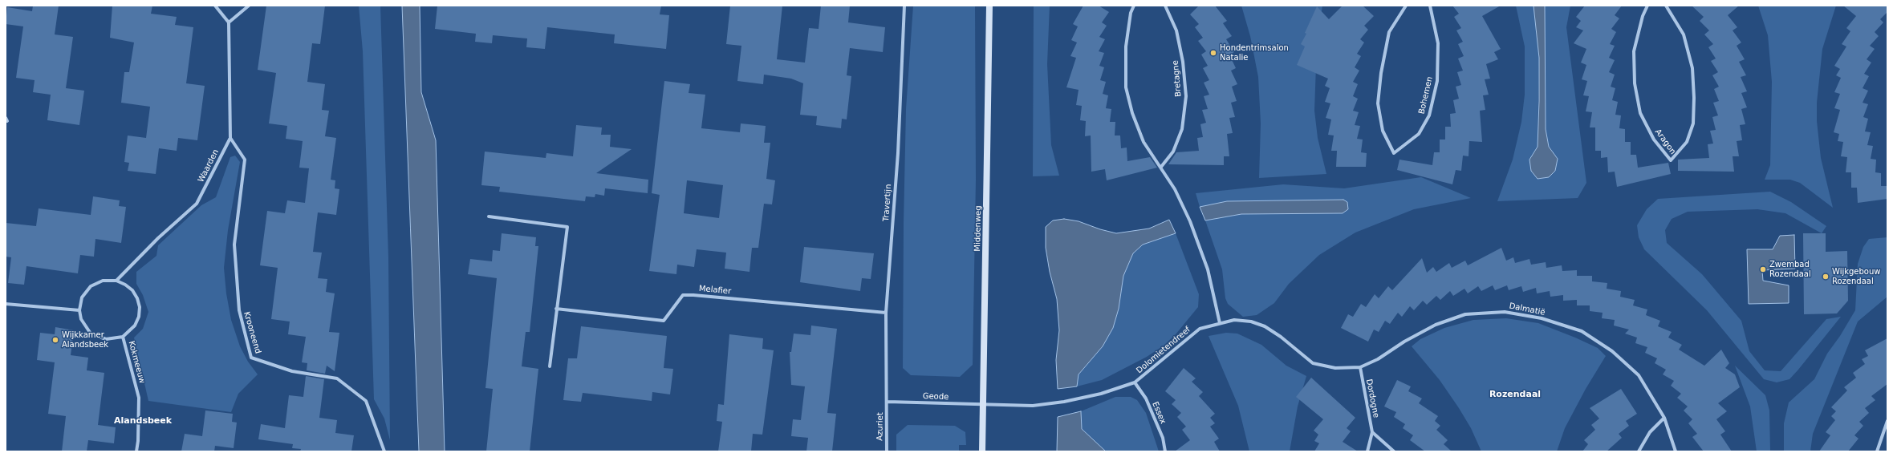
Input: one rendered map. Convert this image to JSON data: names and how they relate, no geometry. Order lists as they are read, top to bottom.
{
  "streets": {
    "main road": ["Middenweg"],
    "street": [
      "Bretagne",
      "Bohemen",
      "Aragon",
      "Waarden",
      "Travertijn",
      "Melafier",
      "Dalmatië",
      "Krooneend",
      "Dolomietendreef",
      "Kokmeeuw",
      "Geode",
      "Dordogne",
      "Essex",
      "Azuriet"
    ]
  },
  "crossings": [
    ["Waarden", "Krooneend"],
    ["Waarden", "Kokmeeuw"],
    ["Travertijn", "Melafier"],
    ["Travertijn", "Geode"],
    ["Travertijn", "Azuriet"],
    ["Middenweg", "Dolomietendreef"],
    ["Middenweg", "Geode"],
    ["Dalmatië", "Dolomietendreef"],
    ["Dalmatië", "Dordogne"],
    ["Dolomietendreef", "Geode"],
    ["Dolomietendreef", "Dordogne"],
    ["Dolomietendreef", "Essex"],
    ["Geode", "Azuriet"]
  ],
  "districts": ["Rozendaal", "Alandsbeek"],
  "places": [
    "Hondentrimsalon Natalie",
    "Zwembad Rozendaal",
    "Wijkgebouw Rozendaal",
    "Wijkkamer Alandsbeek"
  ]
}
